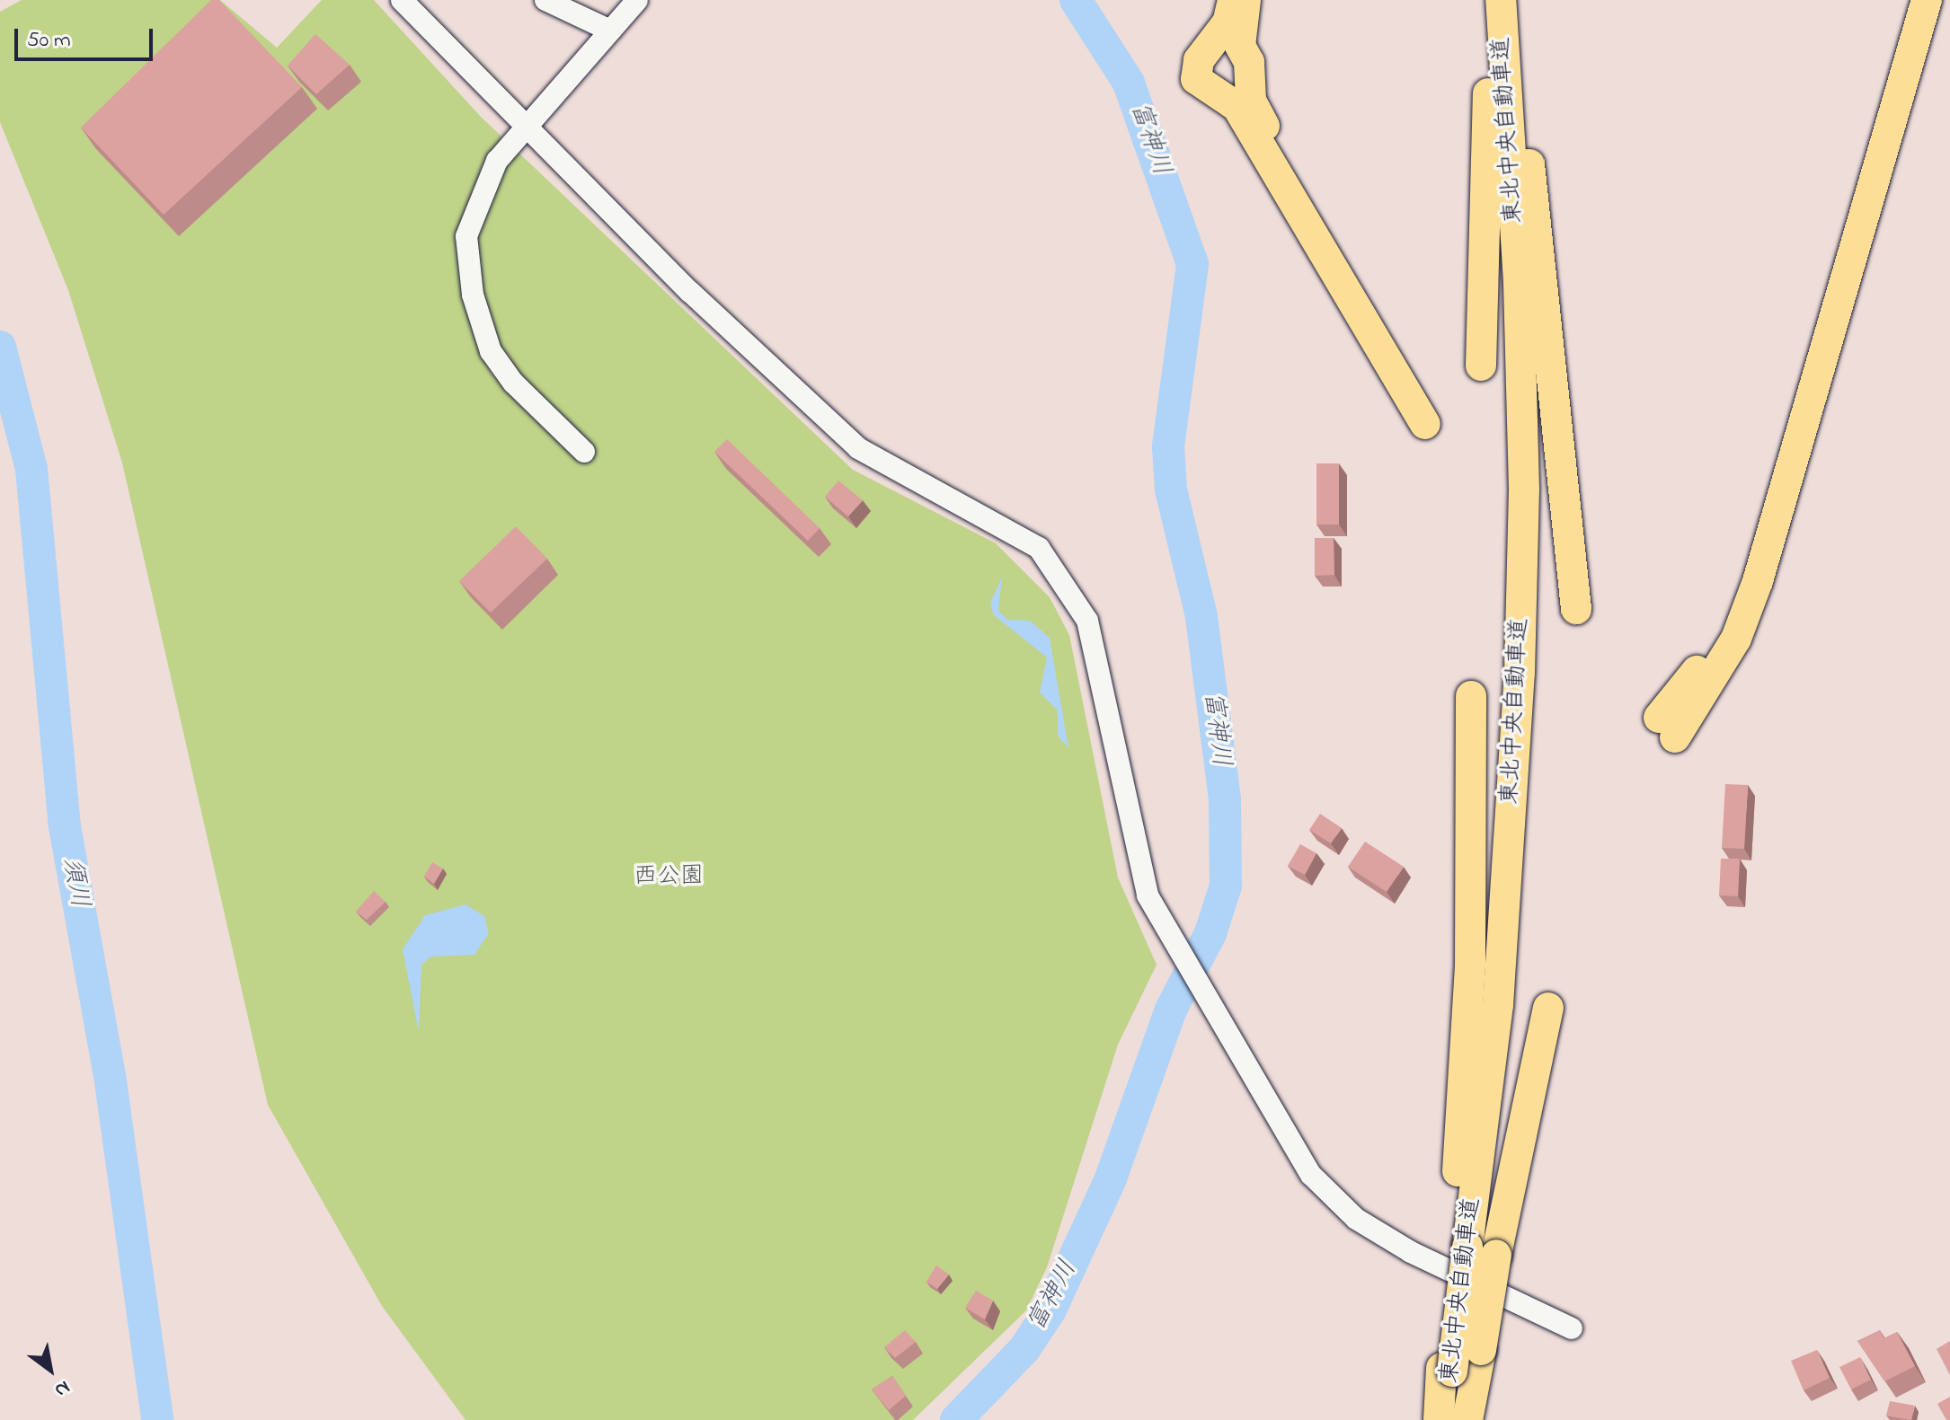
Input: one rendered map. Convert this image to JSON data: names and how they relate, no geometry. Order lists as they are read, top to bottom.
{
  "streets": {
    "highway": ["東北中央自動車道"]
  },
  "water": ["富神川", "須川"],
  "parks": ["西公園"],
  "scale_bar": "50 m",
  "north": "bottom right"
}
